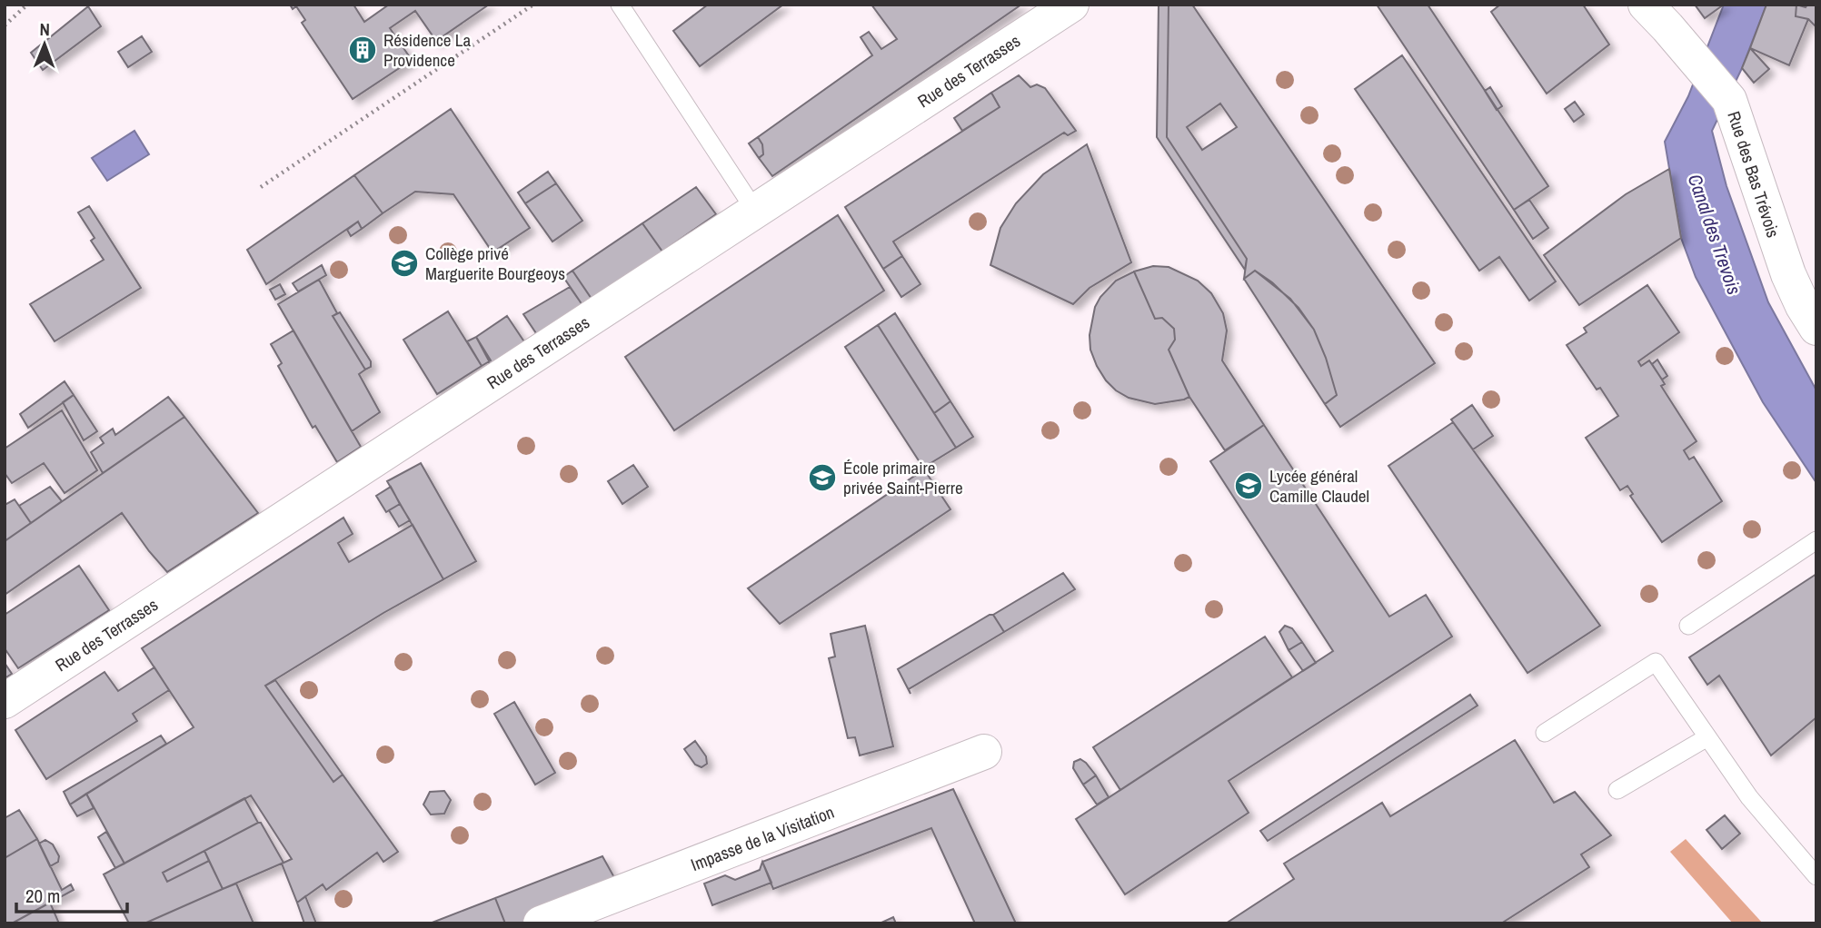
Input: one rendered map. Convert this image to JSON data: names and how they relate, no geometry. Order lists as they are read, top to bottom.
{
  "streets": {
    "street": ["Rue des Terrasses", "Rue des Bas Trévois", "Impasse de la Visitation"]
  },
  "water": ["Canal des Trevois"],
  "places": {
    "building": ["Résidence La Providence"],
    "school or university": ["Collège privé Marguerite Bourgeoys", "École primaire privée Saint-Pierre", "Lycée général Camille Claudel"]
  },
  "scale_bar": "20 m",
  "north": "top"
}
